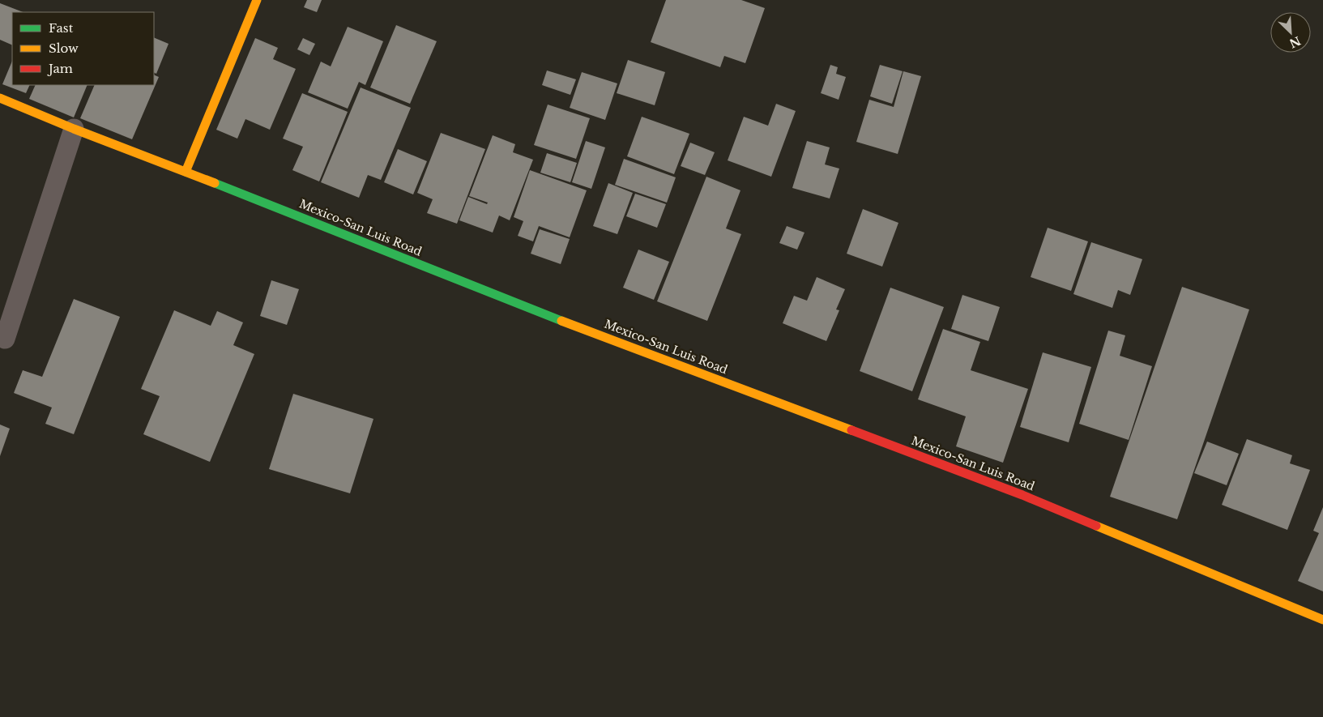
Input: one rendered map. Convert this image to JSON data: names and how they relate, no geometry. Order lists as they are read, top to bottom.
{
  "streets": {
    "main road": ["Mexico-San Luis Road"]
  },
  "legend": ["Fast", "Slow", "Jam"],
  "north": "bottom right"
}
